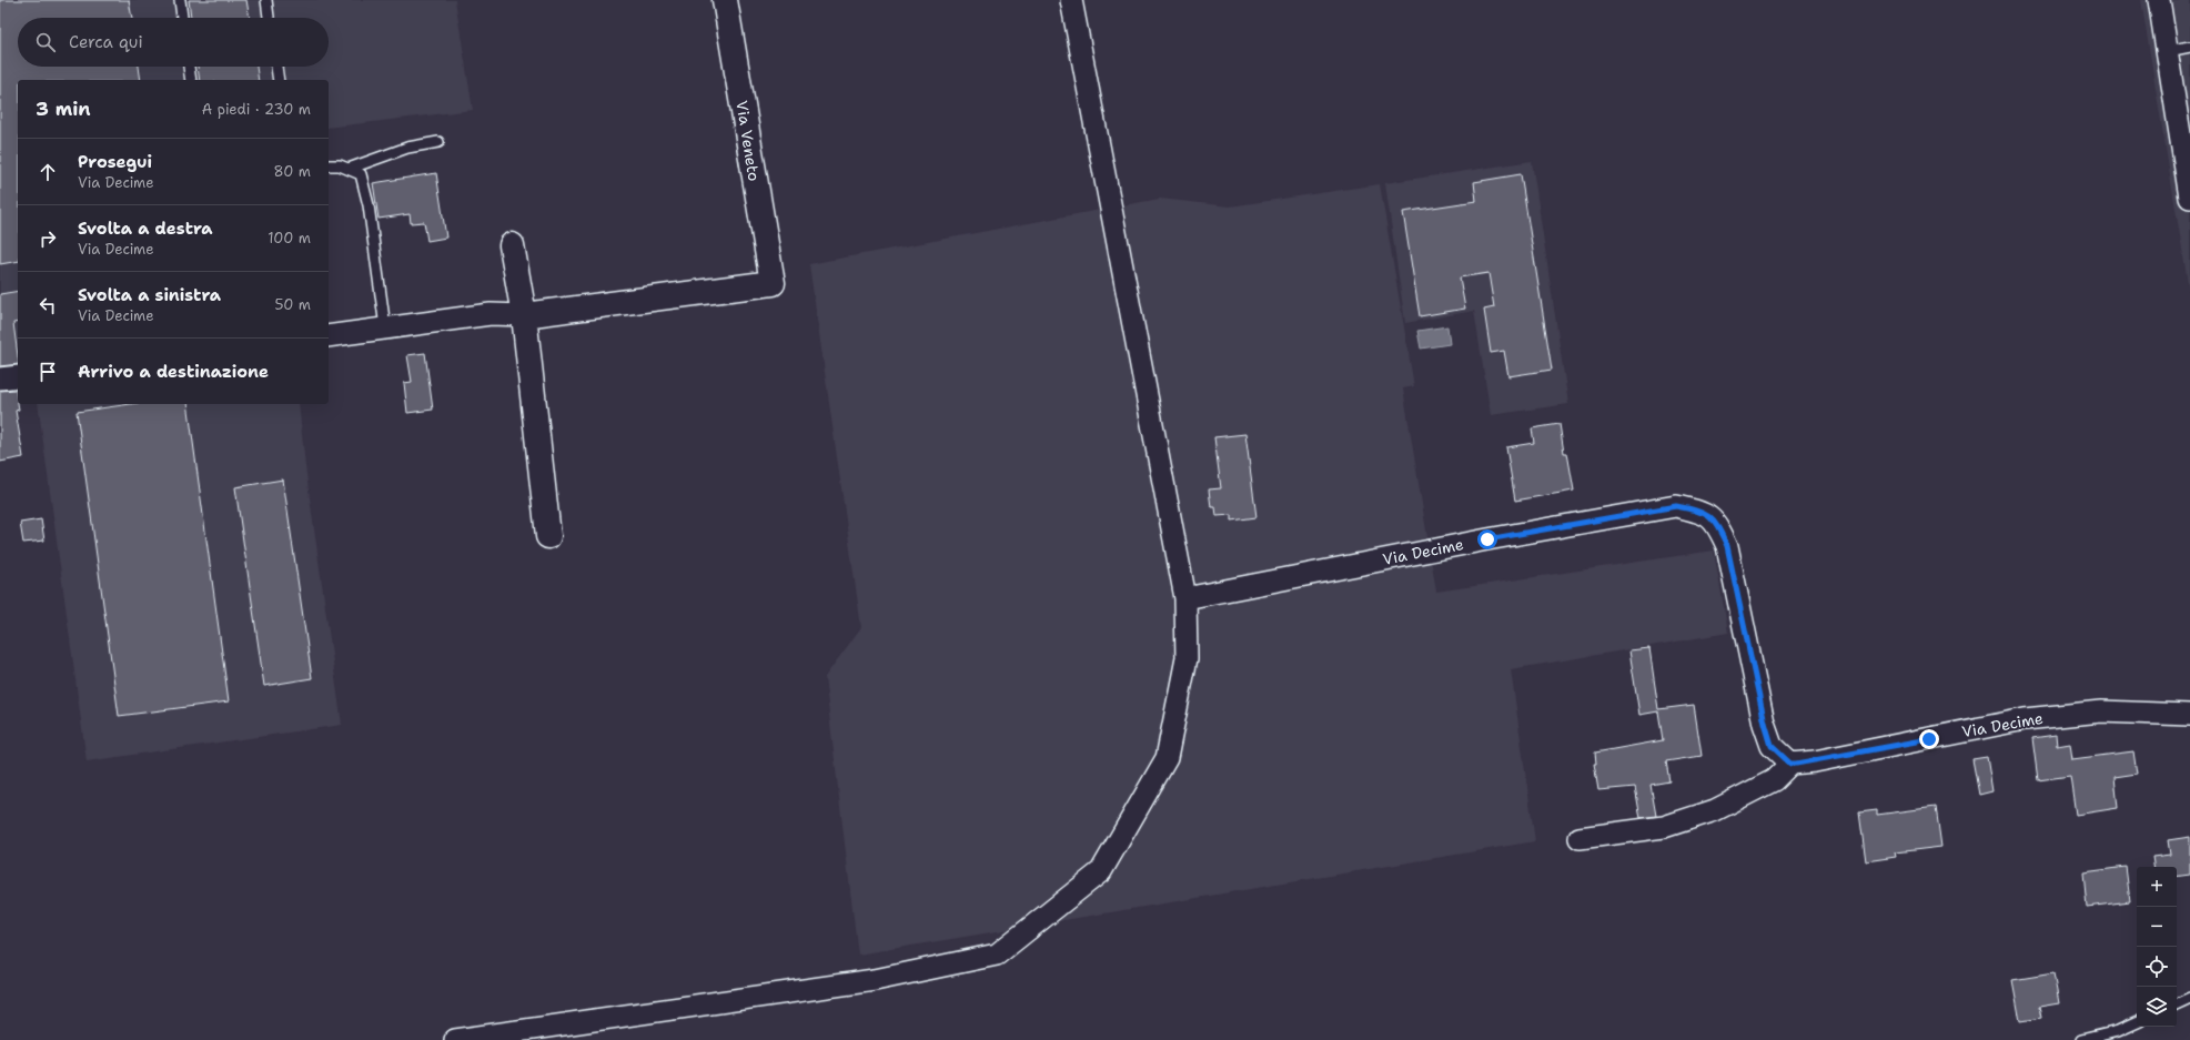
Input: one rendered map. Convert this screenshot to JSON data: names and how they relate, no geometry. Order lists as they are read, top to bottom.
{
  "streets": {
    "street": ["Via Veneto", "Via Decime"]
  },
  "page": {
    "search": "Cerca qui",
    "heading": ["3 min", "A piedi · 230 m"],
    "list": [
      ["Prosegui", "Via Decime", "80 m"],
      ["Svolta a destra", "Via Decime", "100 m"],
      ["Svolta a sinistra", "Via Decime", "50 m"],
      "Arrivo a destinazione"
    ],
    "map_buttons": ["+", "−"]
  }
}
